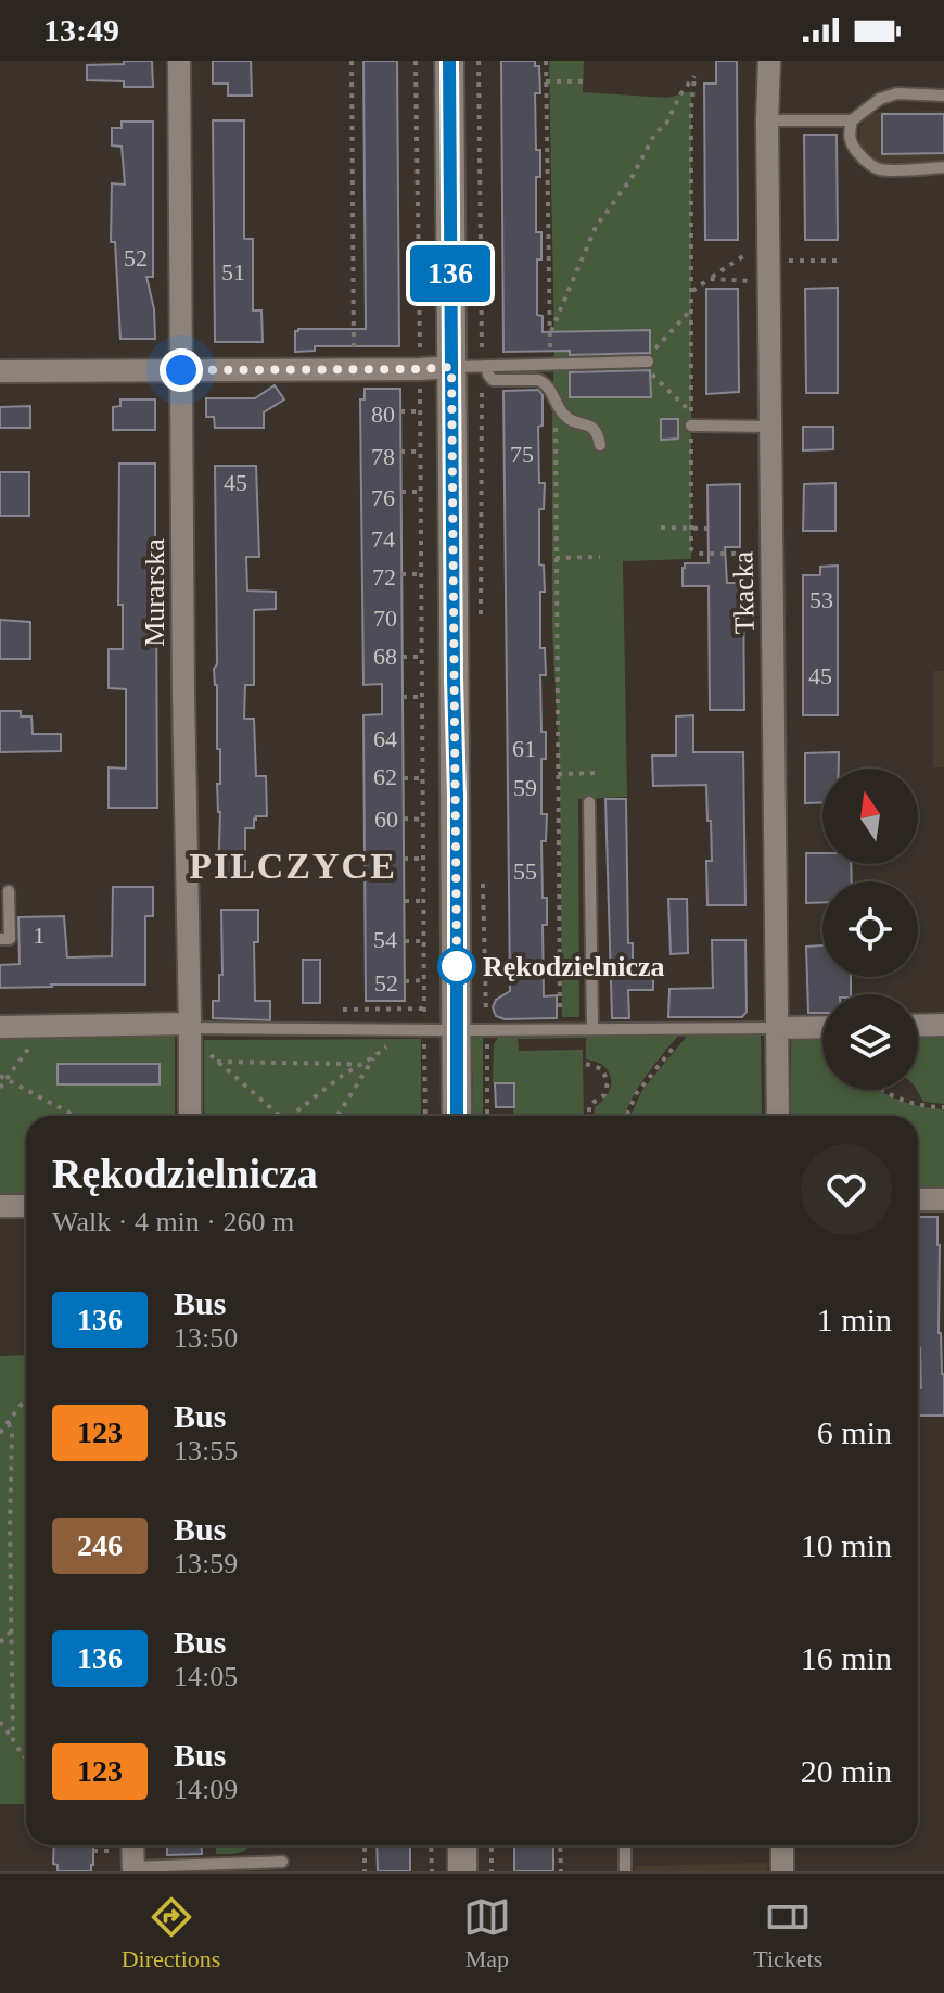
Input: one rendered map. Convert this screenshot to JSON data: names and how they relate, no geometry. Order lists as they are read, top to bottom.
{
  "streets": {
    "street": ["Murarska", "Tkacka"]
  },
  "districts": ["PILCZYCE"],
  "places": ["Rękodzielnicza"],
  "lines": ["bus line 136"],
  "house_numbers": [
    "52",
    "51",
    "80",
    "75",
    "78",
    "45",
    "76",
    "74",
    "72",
    "53",
    "70",
    "68",
    "45",
    "64",
    "61",
    "62",
    "59",
    "60",
    "55",
    "1",
    "54",
    "52"
  ],
  "north": "top",
  "page": {
    "status": "13:49",
    "on_map": "136",
    "heading": ["Rękodzielnicza", "Walk · 4 min · 260 m"],
    "list": [
      {
        "mark": "136",
        "name": "Bus",
        "note": "13:50",
        "value": "1 min"
      },
      {
        "mark": "123",
        "name": "Bus",
        "note": "13:55",
        "value": "6 min"
      },
      {
        "mark": "246",
        "name": "Bus",
        "note": "13:59",
        "value": "10 min"
      },
      {
        "mark": "136",
        "name": "Bus",
        "note": "14:05",
        "value": "16 min"
      },
      {
        "mark": "123",
        "name": "Bus",
        "note": "14:09",
        "value": "20 min"
      }
    ],
    "tabs": ["Directions", "Map", "Tickets"]
  }
}
